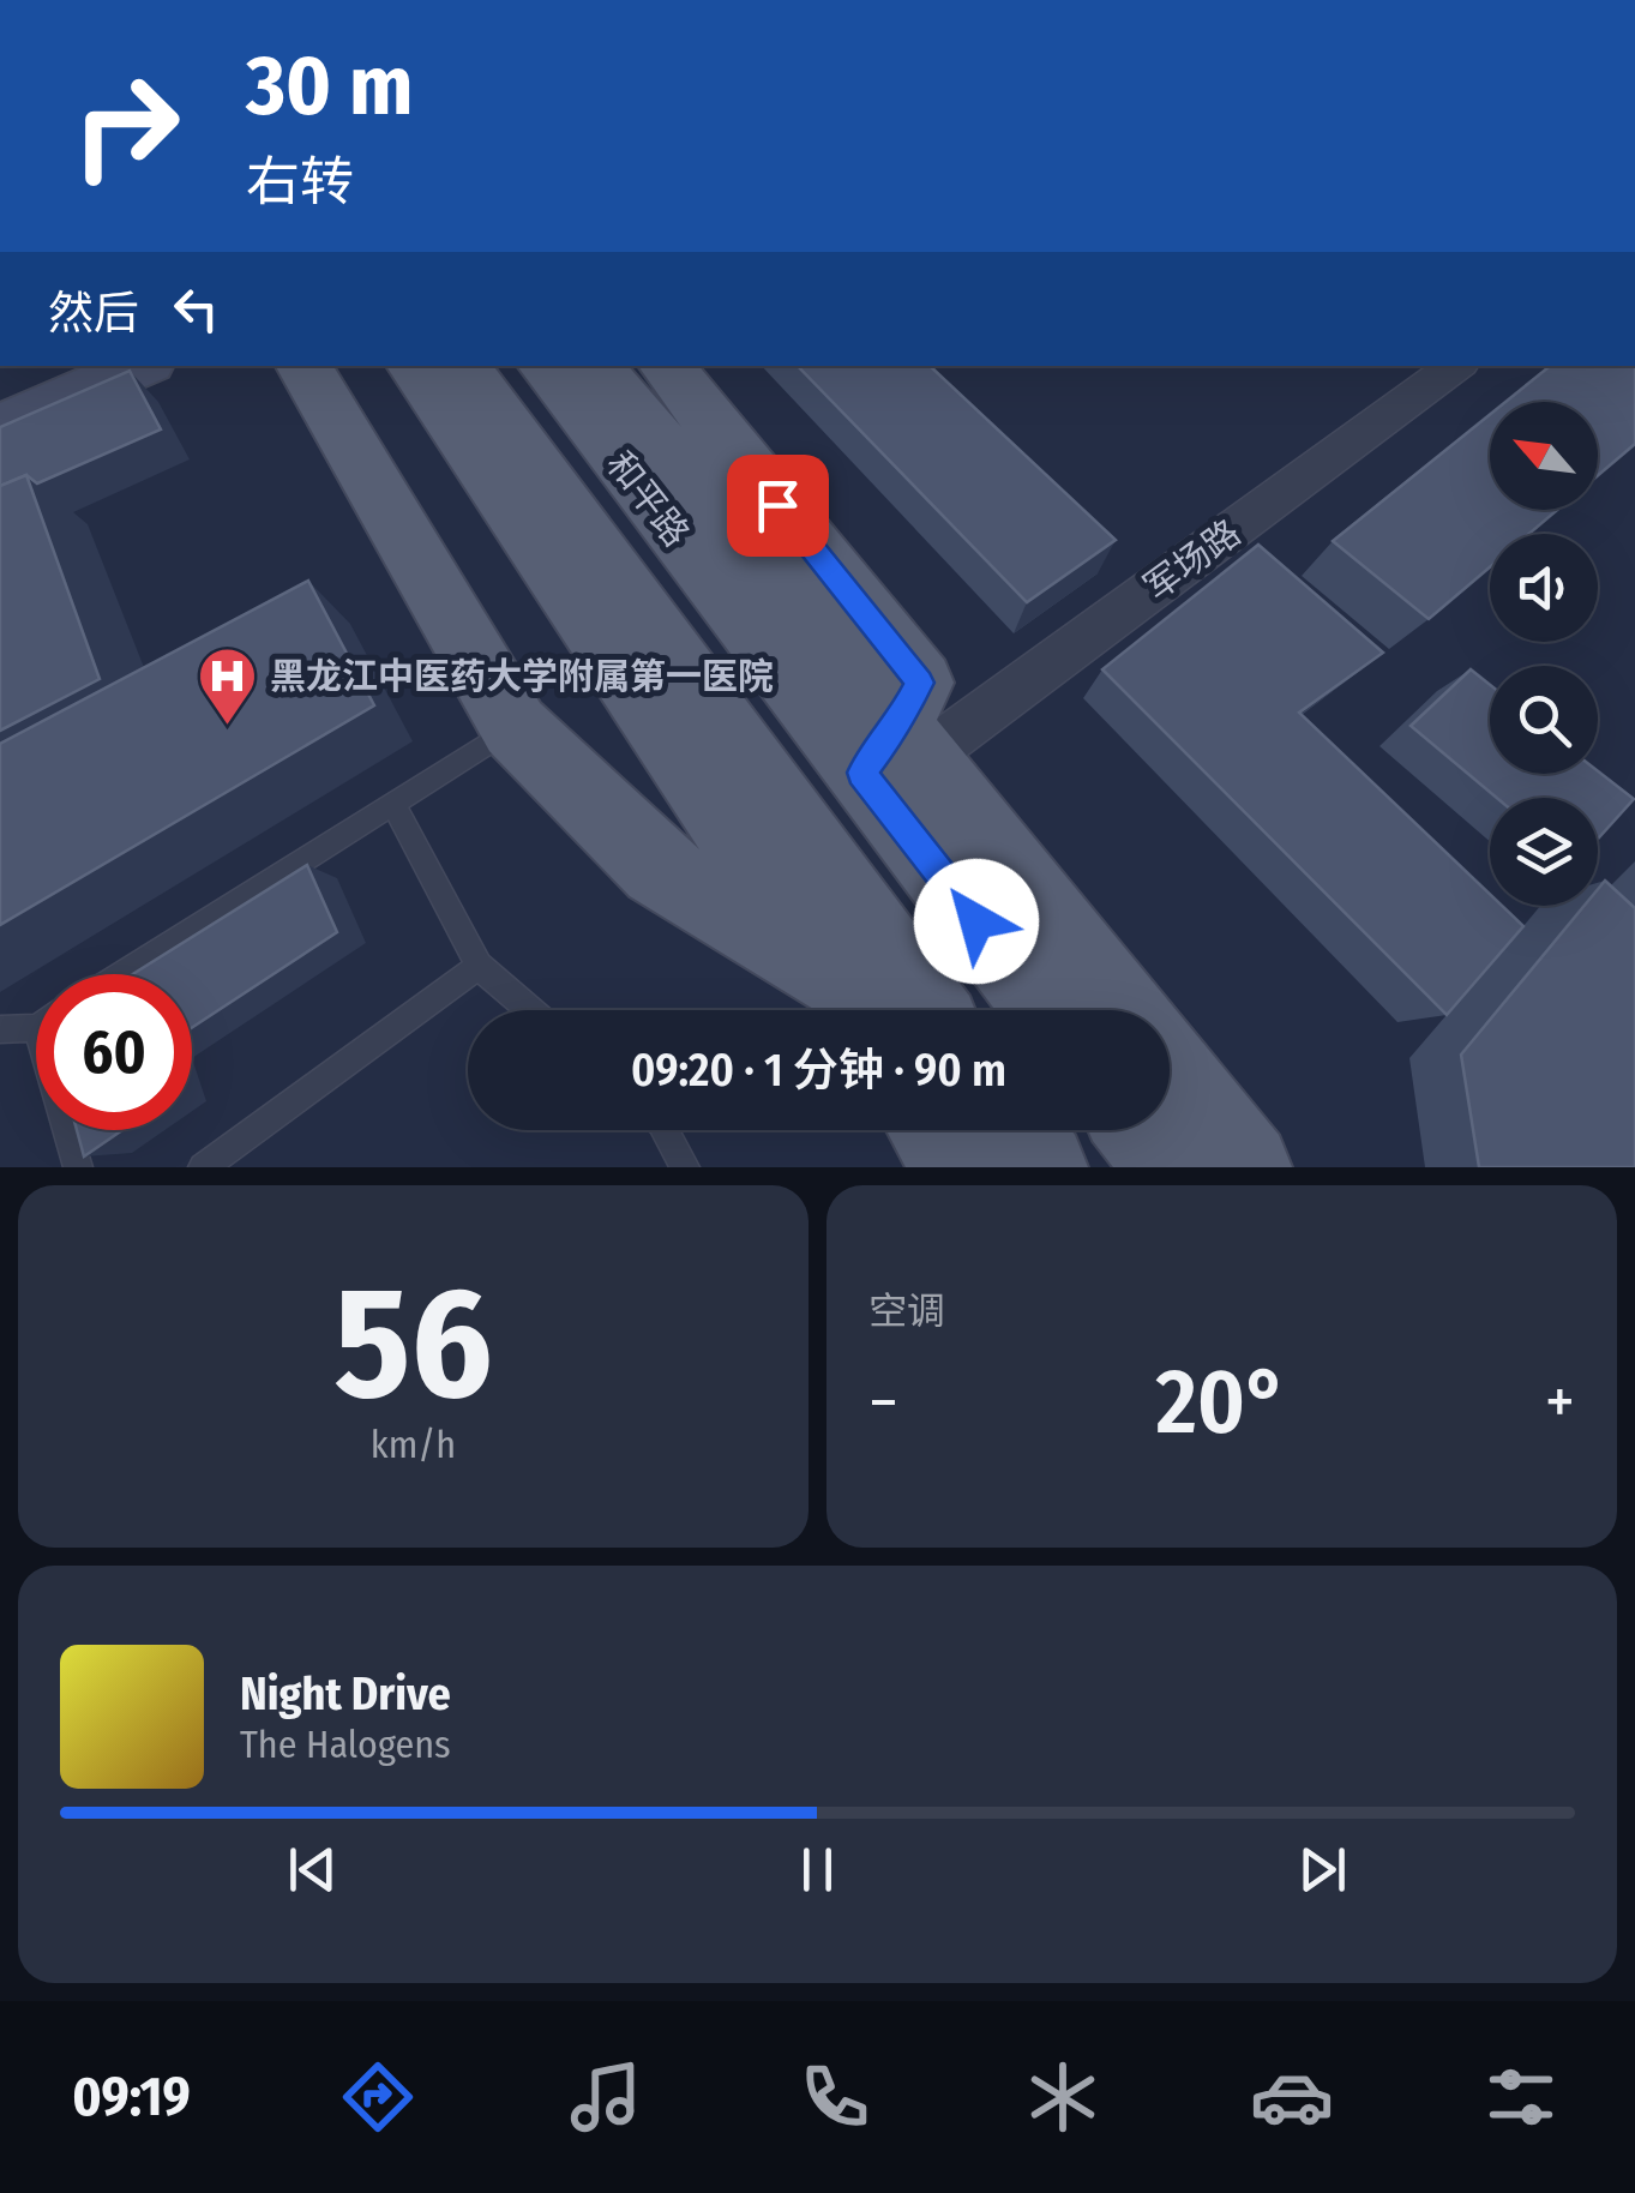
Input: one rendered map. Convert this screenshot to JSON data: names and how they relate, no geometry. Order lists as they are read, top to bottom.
{
  "streets": {
    "main road": ["和平路"],
    "street": ["军场路"]
  },
  "crossings": [
    ["和平路", "军场路"]
  ],
  "places": {
    "hospital": ["黑龙江中医药大学附属第一医院"]
  },
  "north": "top left",
  "page": {
    "turn": ["30 m", "右转"],
    "then": "然后",
    "limit": "60",
    "trip": "09:20 · 1 分钟 · 90 m",
    "tile": [
      ["56", "km/h"],
      "空调"
    ],
    "heat": ["−", "20°", "+"],
    "song": ["Night Drive", "The Halogens"],
    "tabs": "09:19"
  }
}
